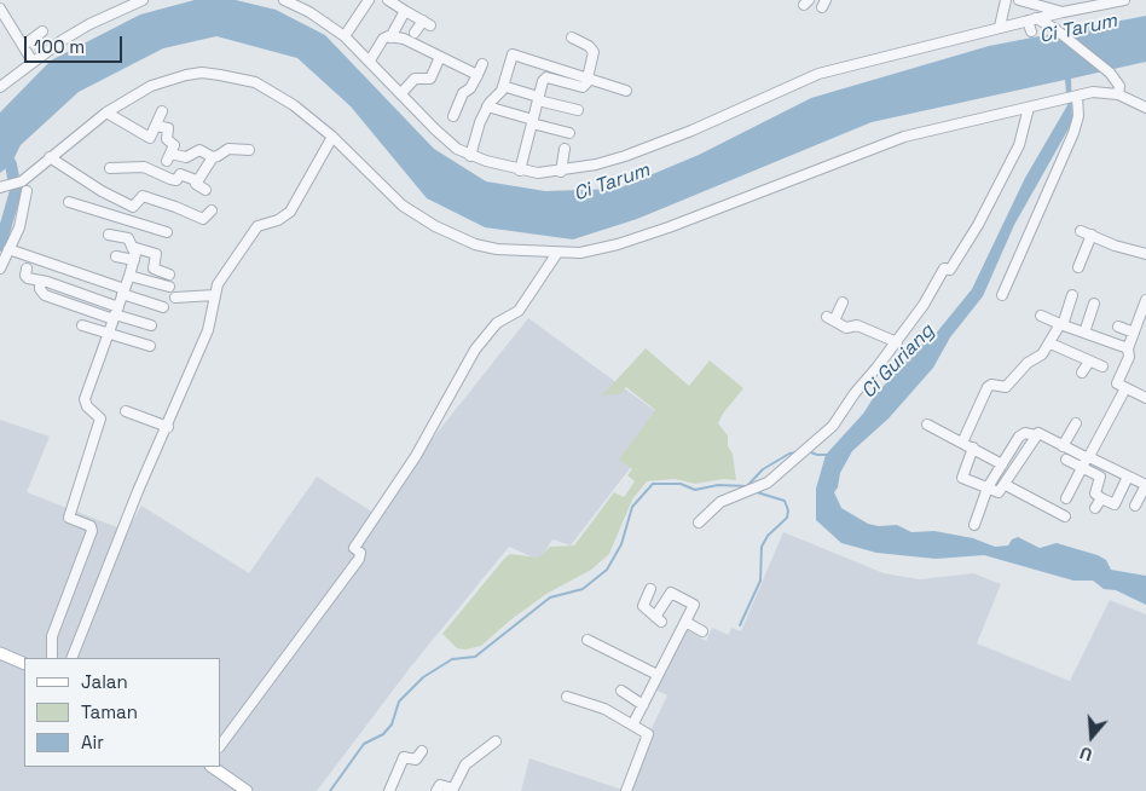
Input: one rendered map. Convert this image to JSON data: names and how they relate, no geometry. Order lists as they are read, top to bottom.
{
  "water": ["Ci Tarum", "Ci Guriang"],
  "legend": ["Jalan", "Taman", "Air"],
  "scale_bar": "100 m",
  "north": "bottom"
}
